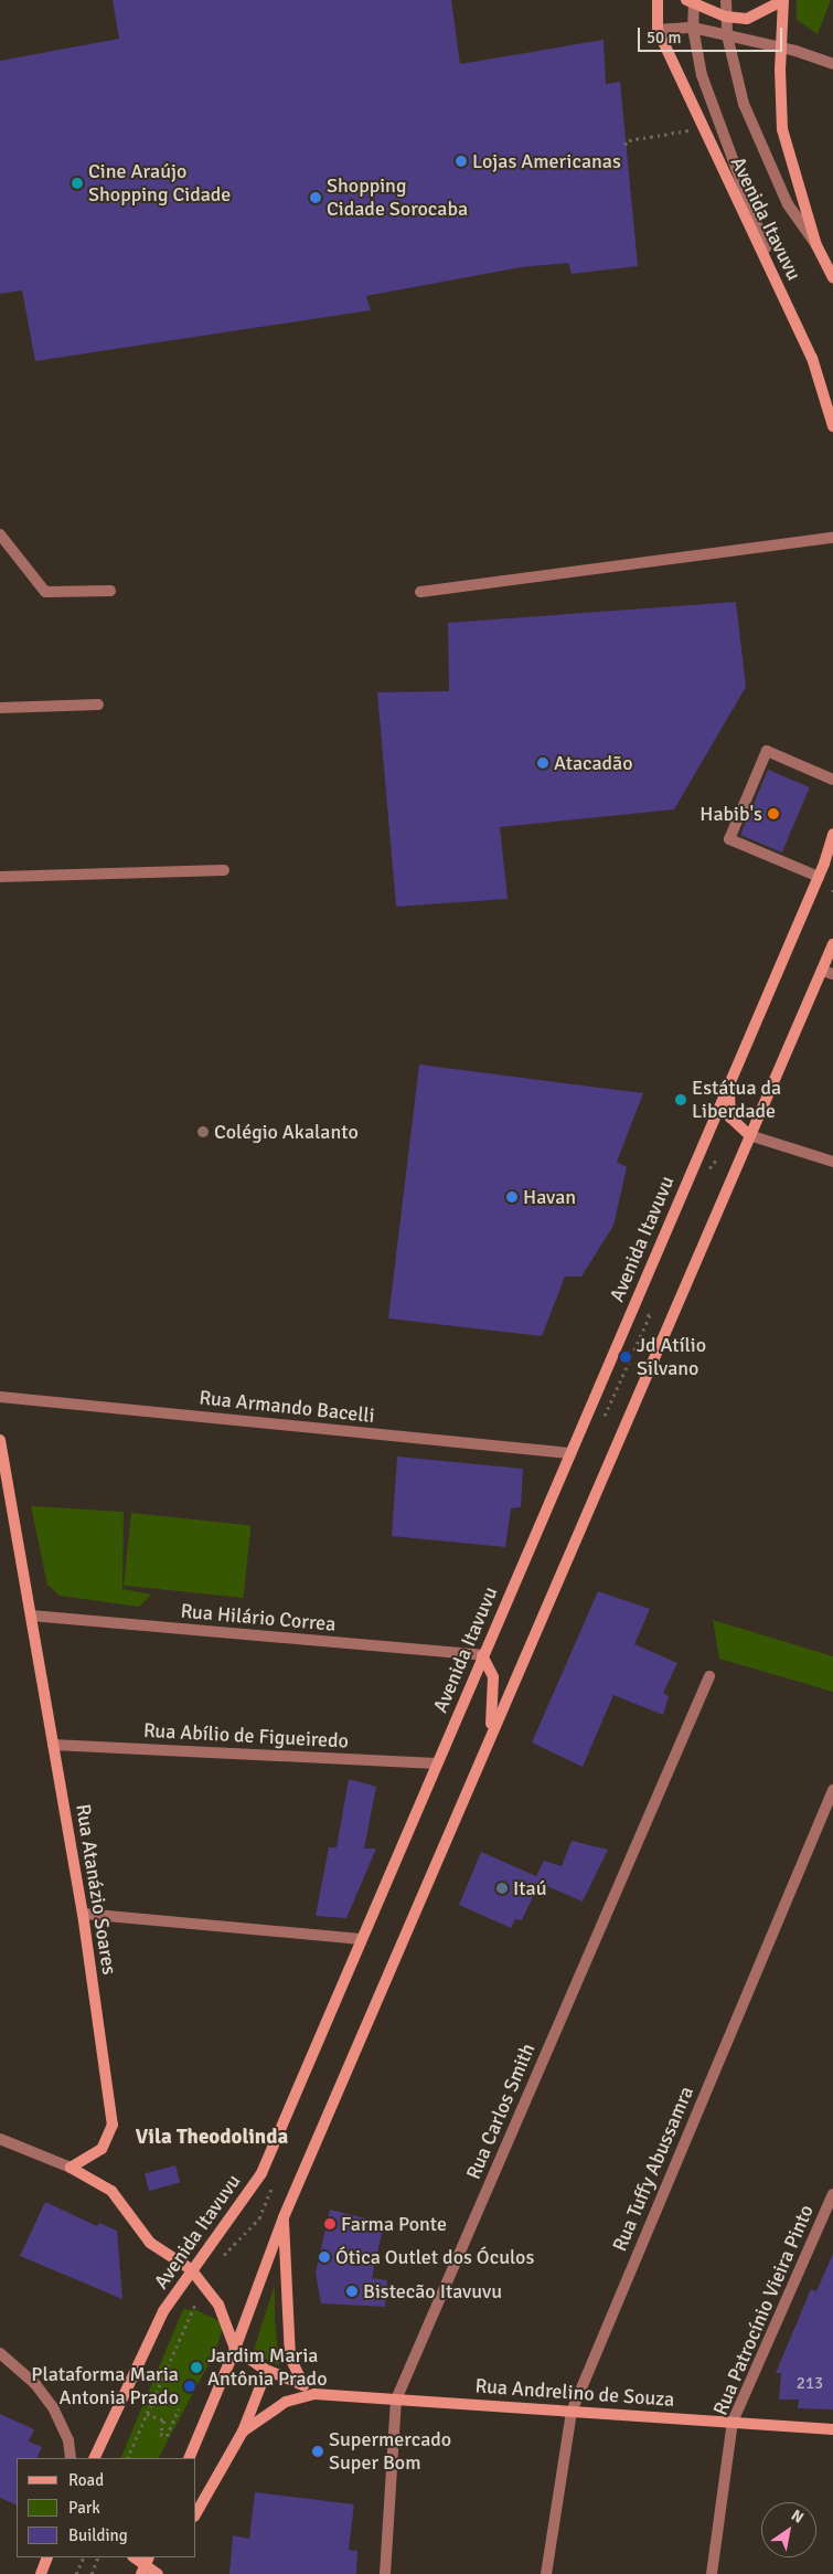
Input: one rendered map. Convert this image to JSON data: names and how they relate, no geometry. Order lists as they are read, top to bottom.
{
  "streets": {
    "main road": ["Avenida Itavuvu", "Rua Atanázio Soares", "Rua Andrelino de Souza"],
    "street": [
      "Rua Armando Bacelli",
      "Rua Hilário Correa",
      "Rua Abílio de Figueiredo",
      "Rua Carlos Smith",
      "Rua Tuffy Abussamra",
      "Rua Patrocínio Vieira Pinto"
    ]
  },
  "crossings": [
    ["Avenida Itavuvu", "Rua Armando Bacelli"],
    ["Avenida Itavuvu", "Rua Hilário Correa"],
    ["Avenida Itavuvu", "Rua Abílio de Figueiredo"],
    ["Rua Hilário Correa", "Rua Atanázio Soares"],
    ["Rua Abílio de Figueiredo", "Rua Atanázio Soares"],
    ["Rua Carlos Smith", "Rua Andrelino de Souza"],
    ["Rua Tuffy Abussamra", "Rua Andrelino de Souza"],
    ["Rua Patrocínio Vieira Pinto", "Rua Andrelino de Souza"]
  ],
  "districts": ["Vila Theodolinda"],
  "places": [
    "Lojas Americanas",
    "Cine Araújo Shopping Cidade",
    "Shopping Cidade Sorocaba",
    "Atacadão",
    "Habib's",
    "Estátua da Liberdade",
    "Colégio Akalanto",
    "Havan",
    "Jd Atílio Silvano",
    "Itaú",
    "Farma Ponte",
    "Ótica Outlet dos Óculos",
    "Bistecão Itavuvu",
    "Jardim Maria Antônia Prado",
    "Plataforma Maria Antonia Prado",
    "Supermercado Super Bom"
  ],
  "house_numbers": ["213"],
  "legend": ["Road", "Park", "Building"],
  "scale_bar": "50 m",
  "north": "top right"
}
